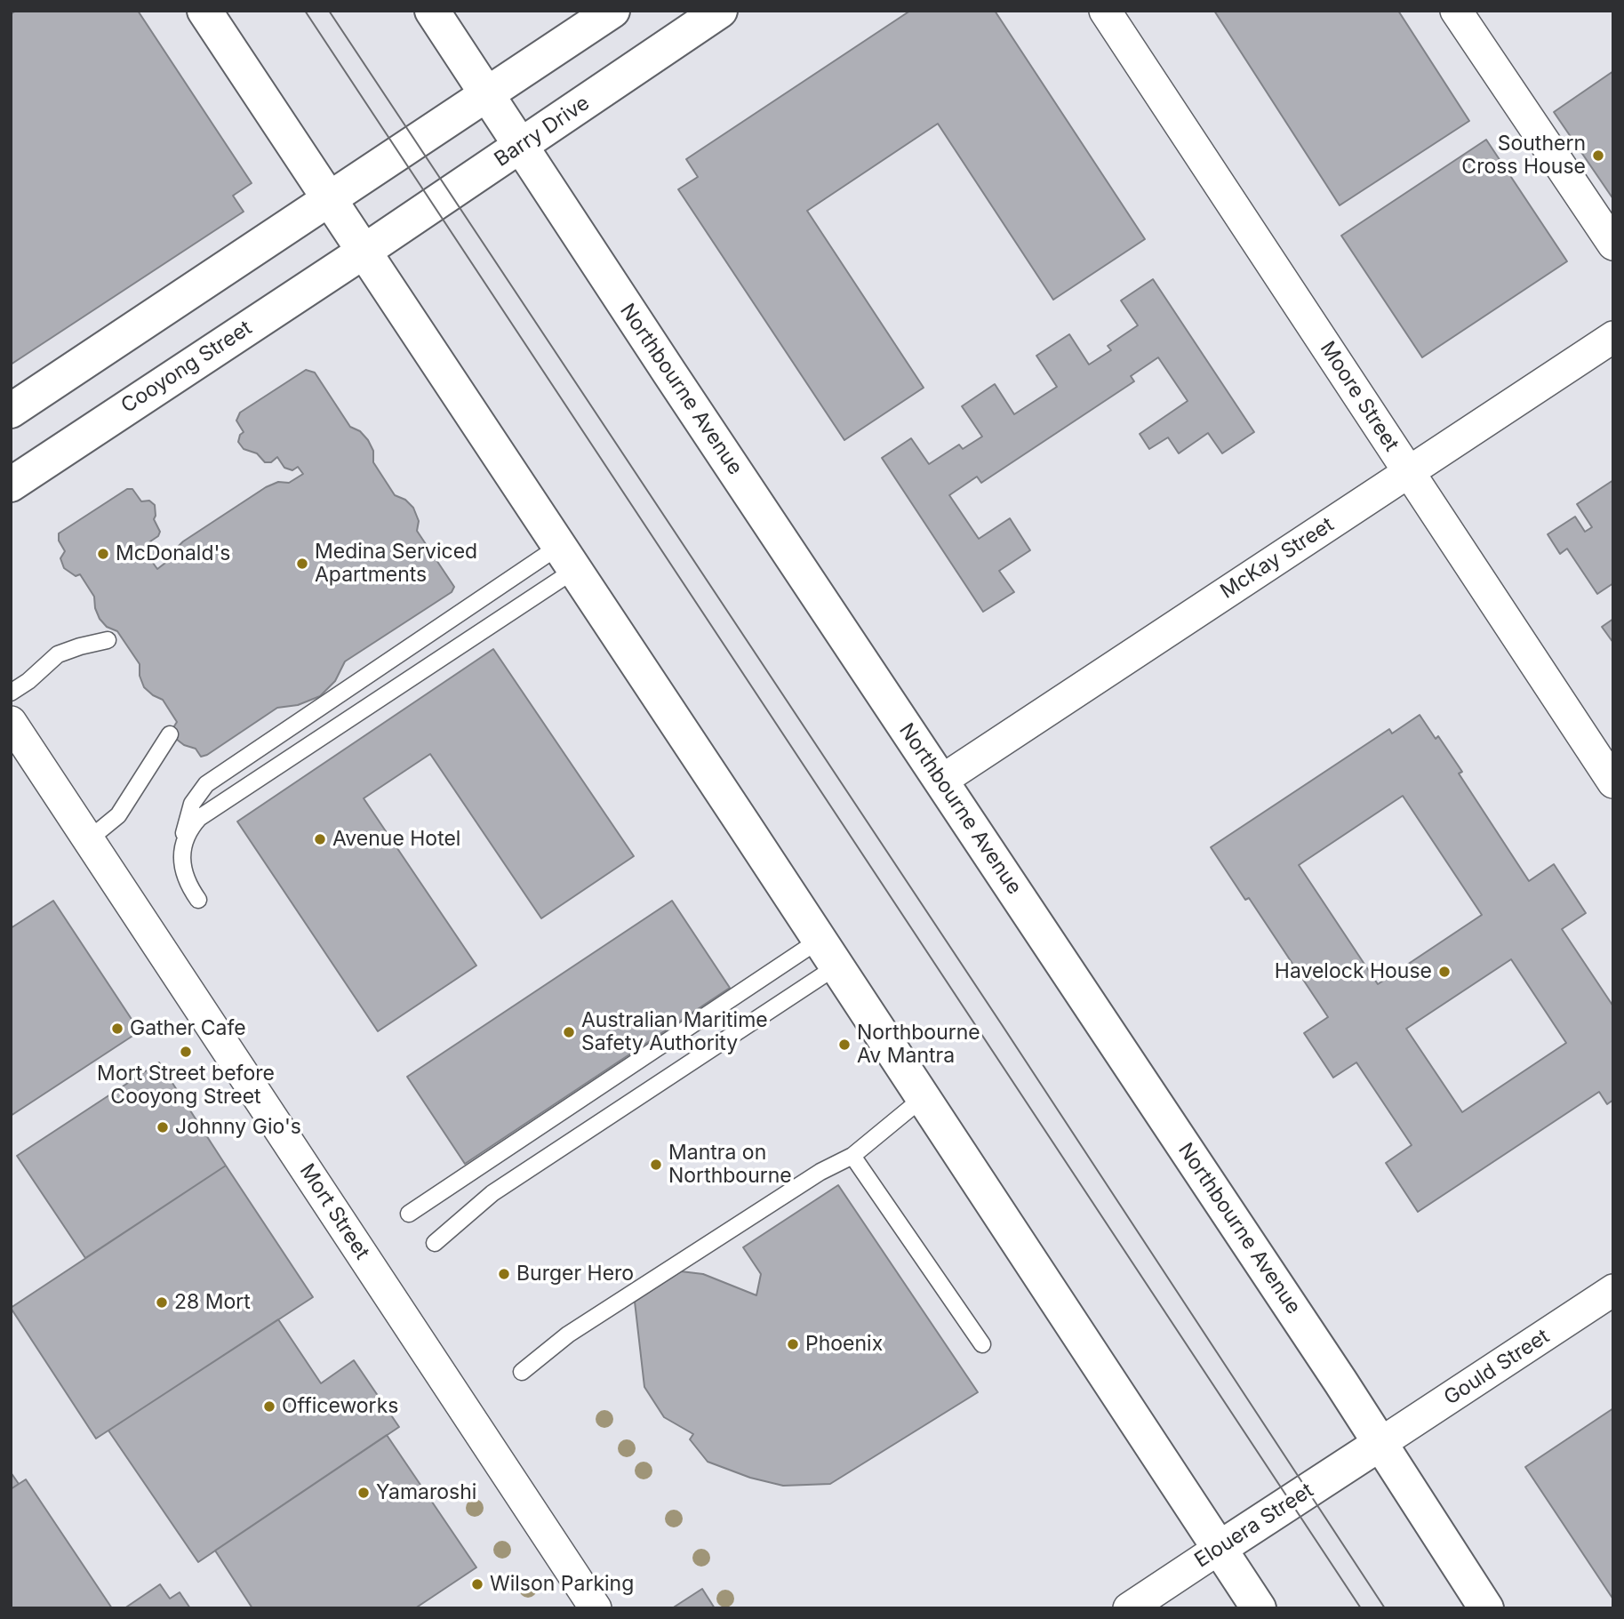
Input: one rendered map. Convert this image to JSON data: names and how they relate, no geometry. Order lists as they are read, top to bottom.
{
  "streets": {
    "main road": [
      "Barry Drive",
      "Cooyong Street",
      "Northbourne Avenue",
      "Elouera Street"
    ],
    "street": [
      "Moore Street",
      "McKay Street",
      "Mort Street",
      "Gould Street"
    ]
  },
  "crossings": [
    ["Barry Drive", "Cooyong Street"],
    ["Barry Drive", "Northbourne Avenue"],
    ["Northbourne Avenue", "McKay Street"],
    ["Northbourne Avenue", "Gould Street"],
    ["Northbourne Avenue", "Elouera Street"],
    ["Moore Street", "McKay Street"],
    ["Gould Street", "Elouera Street"]
  ],
  "places": [
    "Southern Cross House",
    "McDonald's",
    "Medina Serviced Apartments",
    "Avenue Hotel",
    "Havelock House",
    "Gather Cafe",
    "Australian Maritime Safety Authority",
    "Northbourne Av Mantra",
    "Mort Street before Cooyong Street",
    "Johnny Gio's",
    "Mantra on Northbourne",
    "Burger Hero",
    "28 Mort",
    "Phoenix",
    "Officeworks",
    "Yamaroshi",
    "Wilson Parking"
  ]
}
